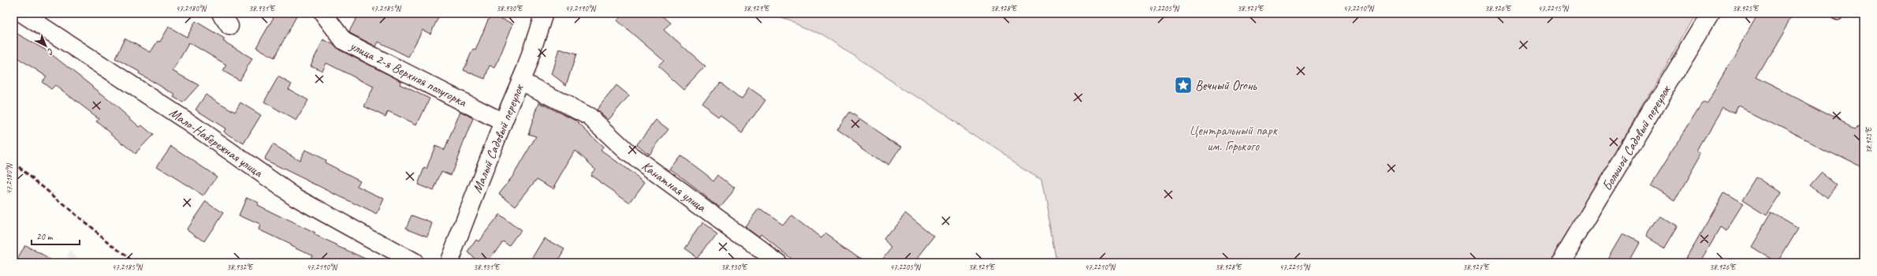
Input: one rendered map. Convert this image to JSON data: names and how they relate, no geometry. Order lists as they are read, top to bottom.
{
  "streets": {
    "street": [
      "улица 2-я Верхняя полугорка",
      "Большой Садовый переулок",
      "Малый Садовый переулок",
      "Мало-Набережная улица",
      "Канатная улица"
    ]
  },
  "crossings": [
    ["улица 2-я Верхняя полугорка", "Малый Садовый переулок"],
    ["Малый Садовый переулок", "Канатная улица"]
  ],
  "parks": ["Центральный парк им. Горького"],
  "places": {
    "place": ["Вечный Огонь"]
  },
  "scale_bar": "20 m",
  "north": "bottom right",
  "coordinates": [
    "47.2180°N",
    "38.931°E",
    "47.2185°N",
    "38.930°E",
    "47.2190°N",
    "38.929°E",
    "38.928°E",
    "47.2205°N",
    "38.927°E",
    "47.2210°N",
    "38.926°E",
    "47.2215°N",
    "38.925°E",
    "38.932°E"
  ]
}
